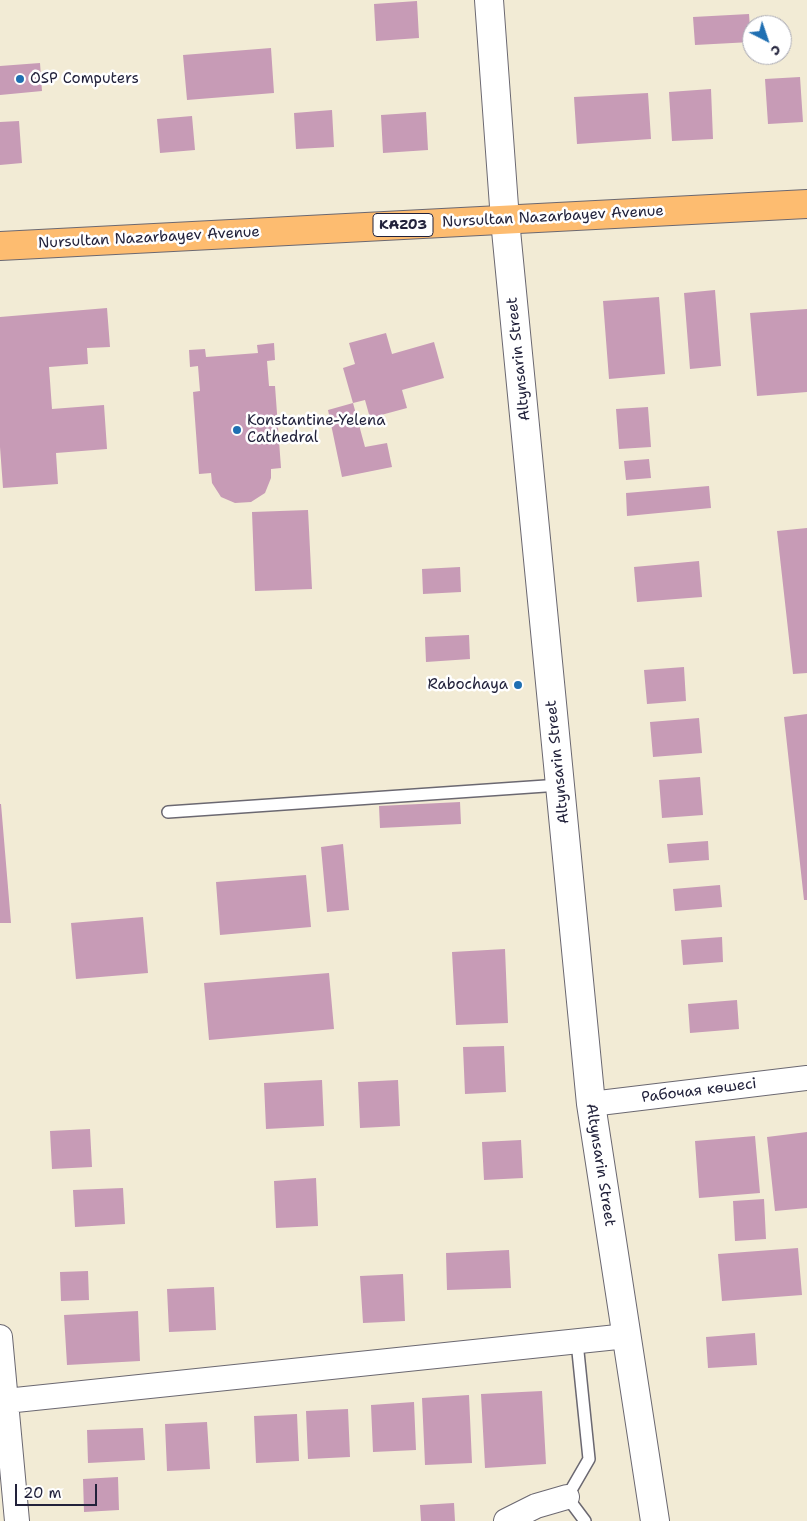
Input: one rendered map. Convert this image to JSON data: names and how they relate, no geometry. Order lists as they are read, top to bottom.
{
  "streets": {
    "main road": ["Nursultan Nazarbayev Avenue", "KАZ03"],
    "street": ["Altynsarin Street", "Рабочая көшесі"]
  },
  "crossings": [
    ["Nursultan Nazarbayev Avenue", "Altynsarin Street"],
    ["Altynsarin Street", "Рабочая көшесі"]
  ],
  "places": ["OSP Computers", "Konstantine-Yelena Cathedral", "Rabochaya"],
  "scale_bar": "20 m",
  "north": "bottom right"
}
